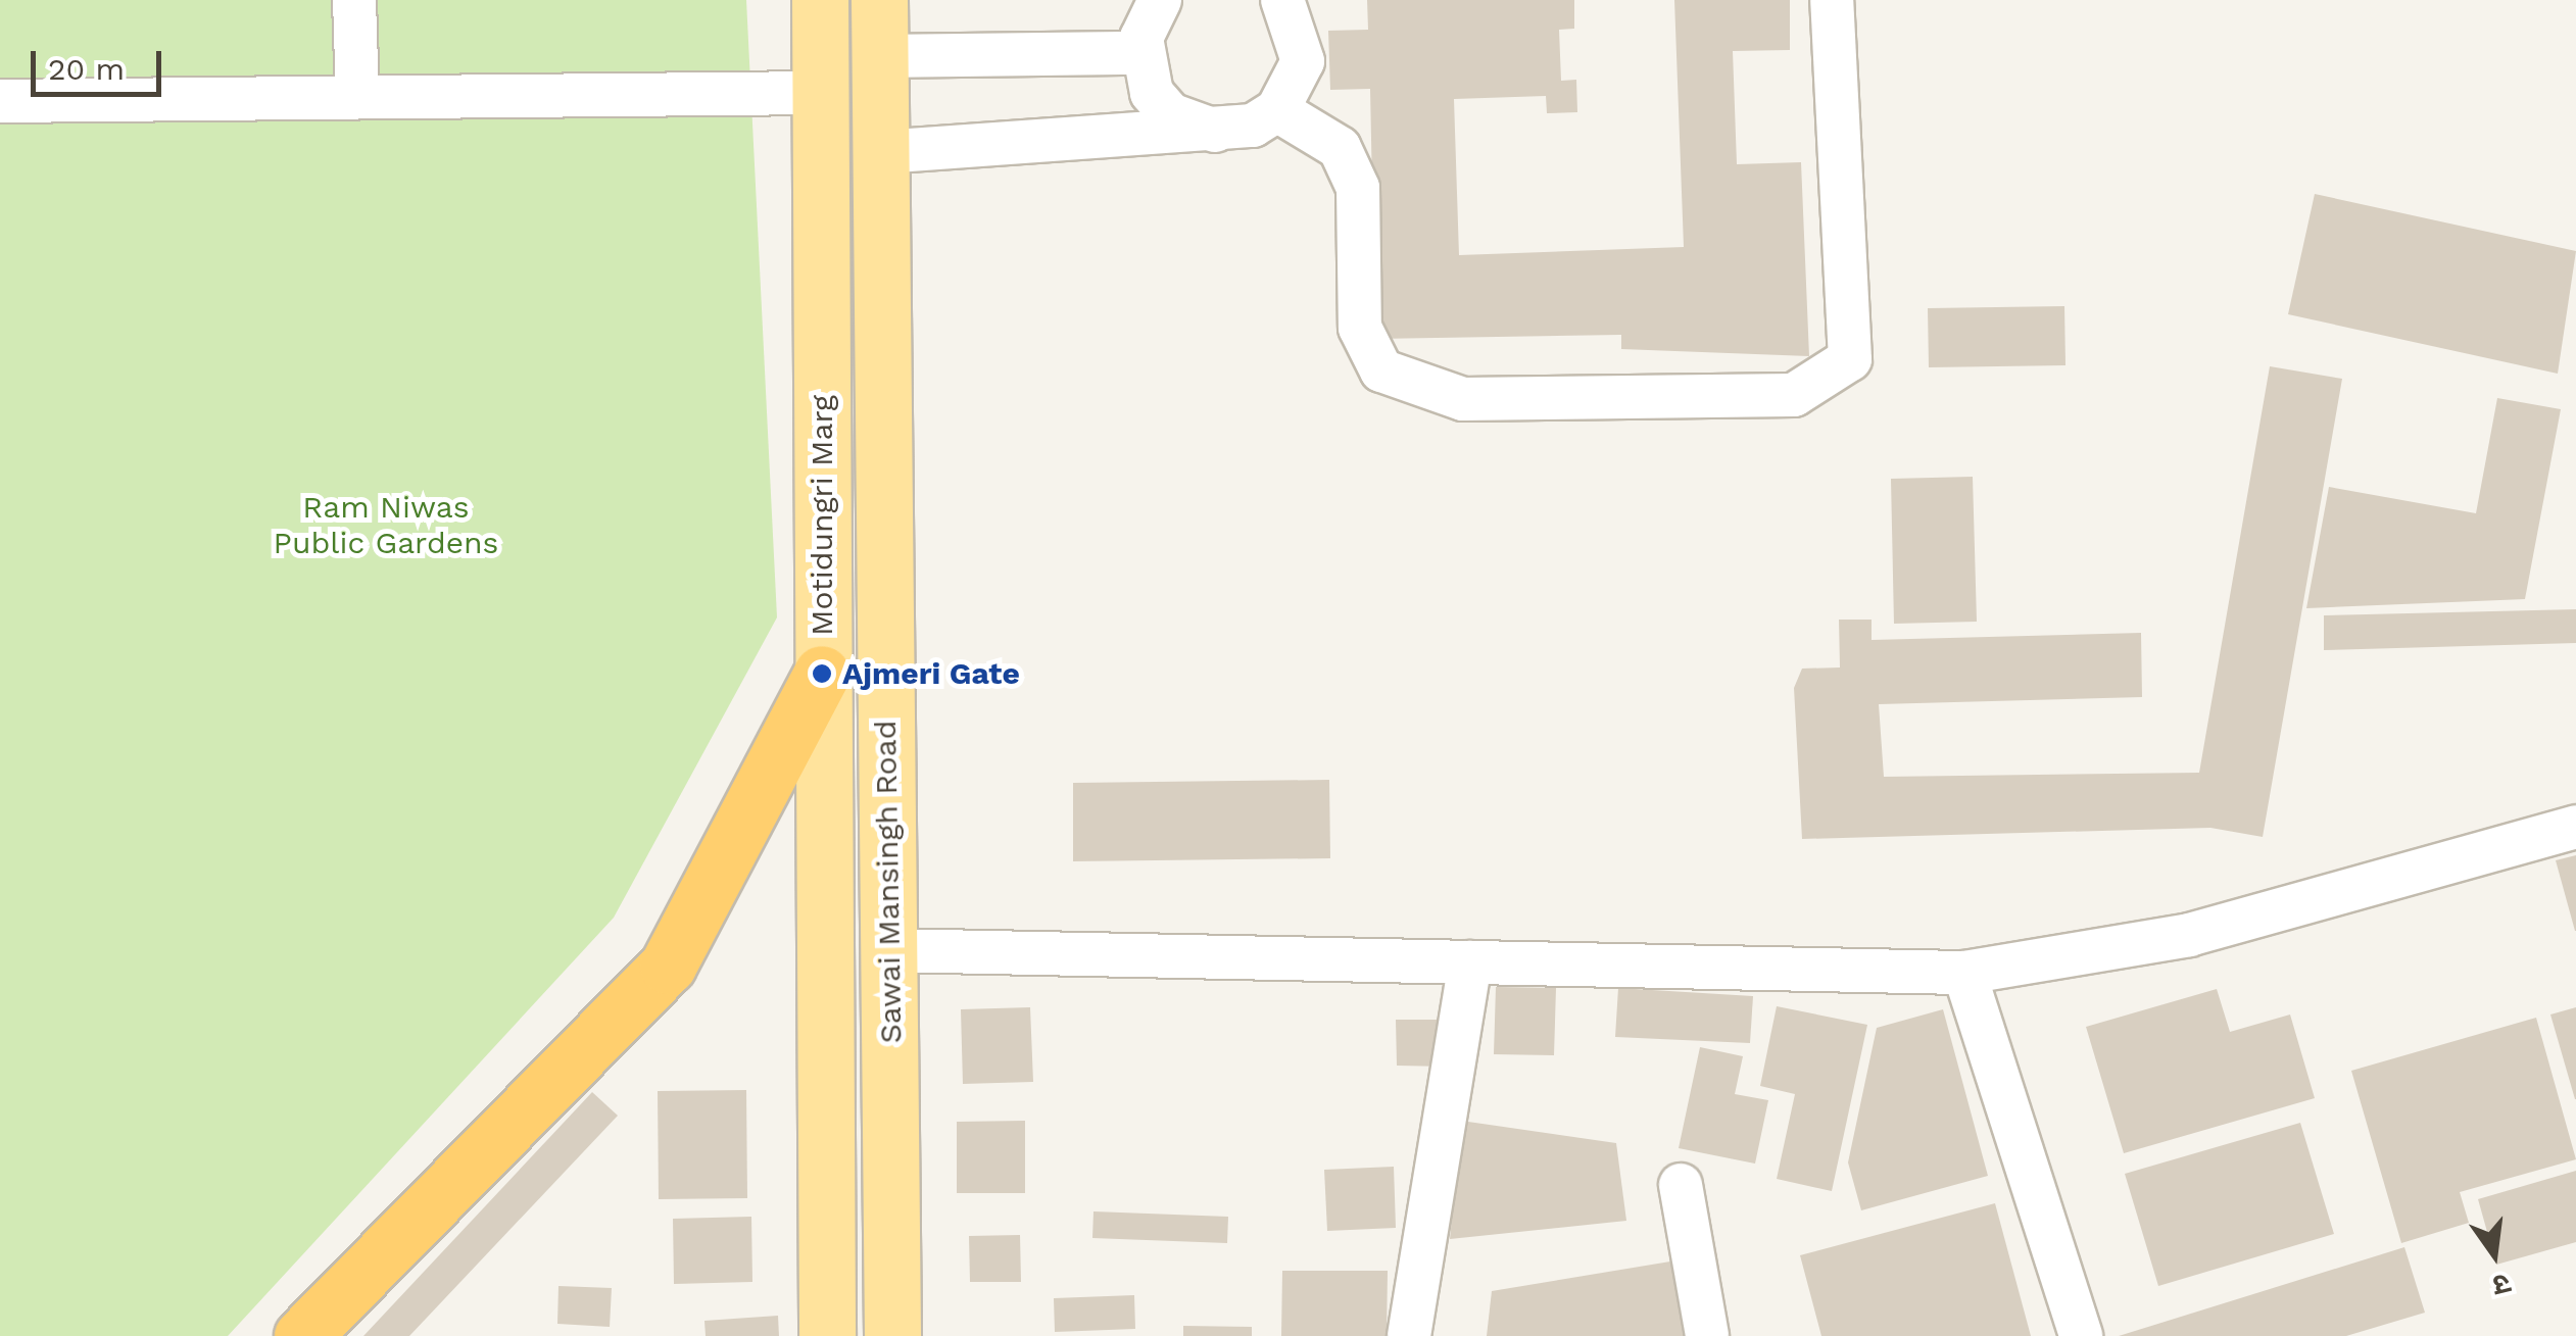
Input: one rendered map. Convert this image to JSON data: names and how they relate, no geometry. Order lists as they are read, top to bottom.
{
  "streets": {
    "main road": ["Motidungri Marg", "Sawai Mansingh Road"]
  },
  "parks": ["Ram Niwas Public Gardens"],
  "places": ["Ajmeri Gate"],
  "scale_bar": "20 m",
  "north": "bottom"
}
